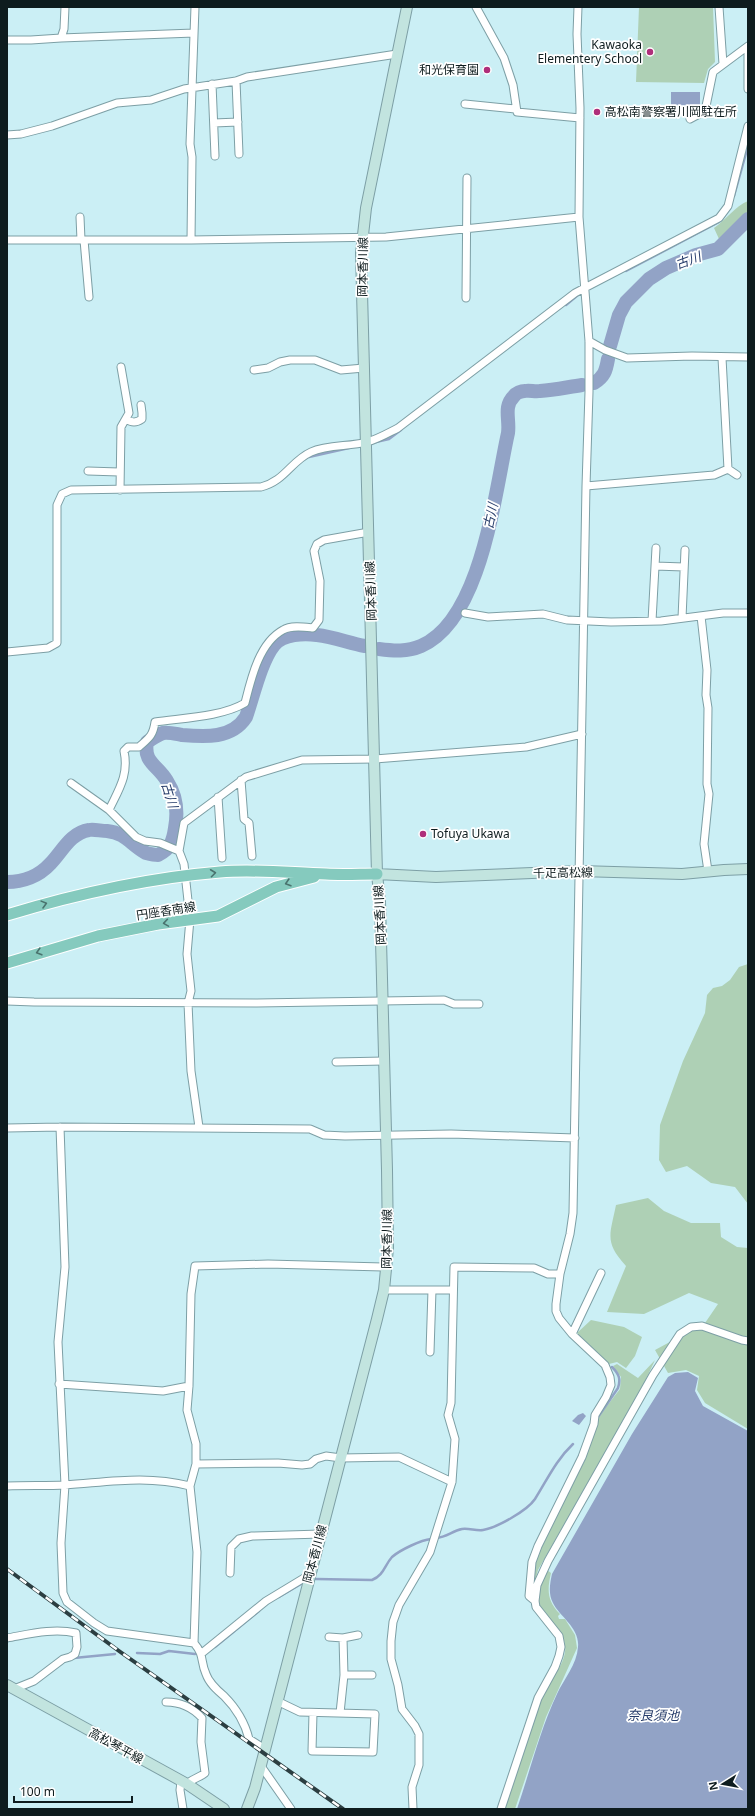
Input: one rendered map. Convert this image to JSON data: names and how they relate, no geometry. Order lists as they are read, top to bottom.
{
  "streets": {
    "main road": [
      "岡本香川線",
      "千疋高松線",
      "円座香南線",
      "高松琴平線"
    ]
  },
  "crossings": [
    ["岡本香川線", "千疋高松線"],
    ["岡本香川線", "円座香南線"],
    ["千疋高松線", "円座香南線"]
  ],
  "water": ["古川", "奈良須池"],
  "places": [
    "Kawaoka Elementery School",
    "和光保育園",
    "高松南警察署川岡駐在所",
    "Tofuya Ukawa"
  ],
  "scale_bar": "100 m",
  "north": "left"
}
